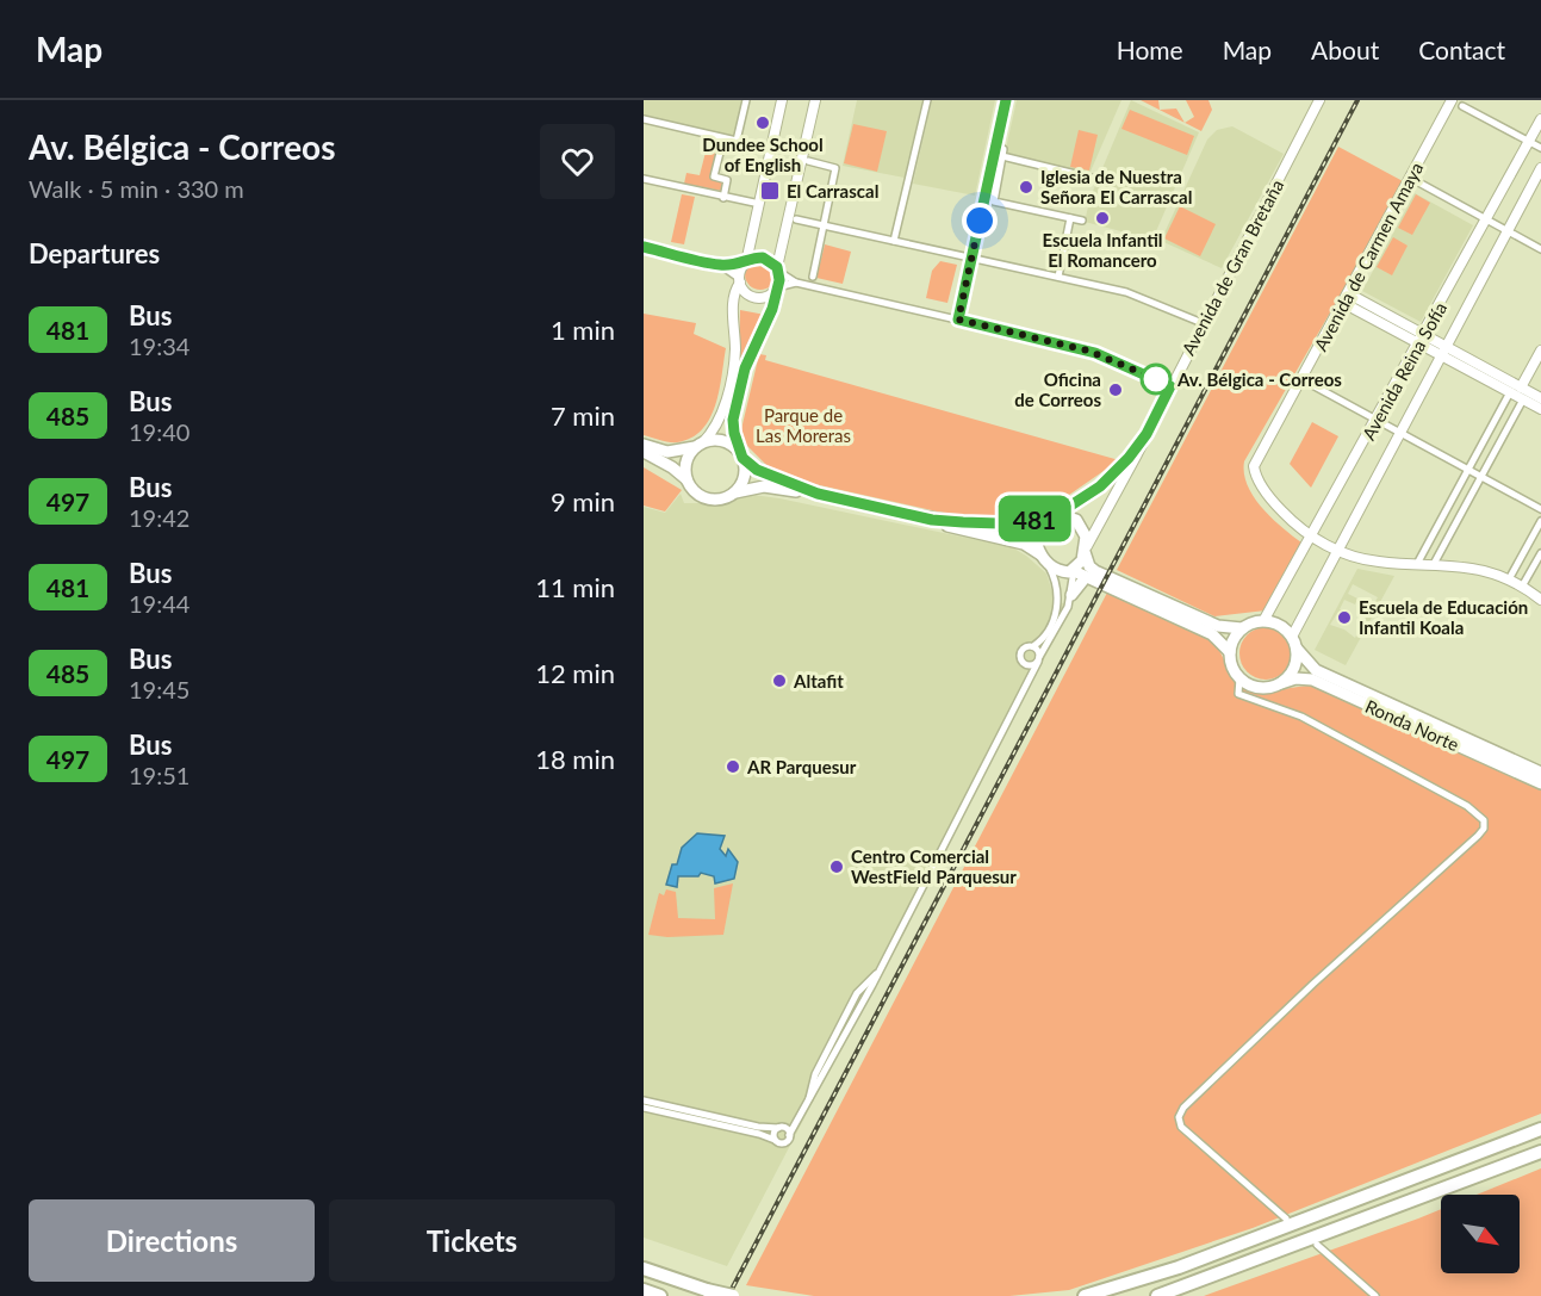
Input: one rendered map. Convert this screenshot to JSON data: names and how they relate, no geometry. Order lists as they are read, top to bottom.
{
  "streets": {
    "main road": [
      "Avenida de Carmen Amaya",
      "Avenida de Gran Bretaña",
      "Avenida Reina Sofía",
      "Ronda Norte"
    ]
  },
  "crossings": [
    ["Avenida de Carmen Amaya", "Avenida Reina Sofía"],
    ["Avenida Reina Sofía", "Ronda Norte"]
  ],
  "parks": ["Parque de Las Moreras"],
  "places": {
    "other": [
      "Dundee School of English",
      "Iglesia de Nuestra Señora El Carrascal",
      "Escuela Infantil El Romancero",
      "Av. Bélgica - Correos",
      "Oficina de Correos",
      "Escuela de Educación Infantil Koala",
      "Altafit",
      "AR Parquesur",
      "Centro Comercial WestField Parquesur"
    ],
    "transit": ["El Carrascal"]
  },
  "lines": ["bus line 481"],
  "north": "bottom right",
  "page": {
    "header": "Map",
    "nav": [
      "Home",
      "Map",
      "About",
      "Contact"
    ],
    "heading": [
      ["Av. Bélgica - Correos", "Walk · 5 min · 330 m"],
      "Departures"
    ],
    "on_map": "481",
    "list": [
      {
        "mark": "481",
        "name": "Bus",
        "note": "19:34",
        "value": "1 min"
      },
      {
        "mark": "485",
        "name": "Bus",
        "note": "19:40",
        "value": "7 min"
      },
      {
        "mark": "497",
        "name": "Bus",
        "note": "19:42",
        "value": "9 min"
      },
      {
        "mark": "481",
        "name": "Bus",
        "note": "19:44",
        "value": "11 min"
      },
      {
        "mark": "485",
        "name": "Bus",
        "note": "19:45",
        "value": "12 min"
      },
      {
        "mark": "497",
        "name": "Bus",
        "note": "19:51",
        "value": "18 min"
      }
    ],
    "buttons": ["Directions", "Tickets"]
  }
}
